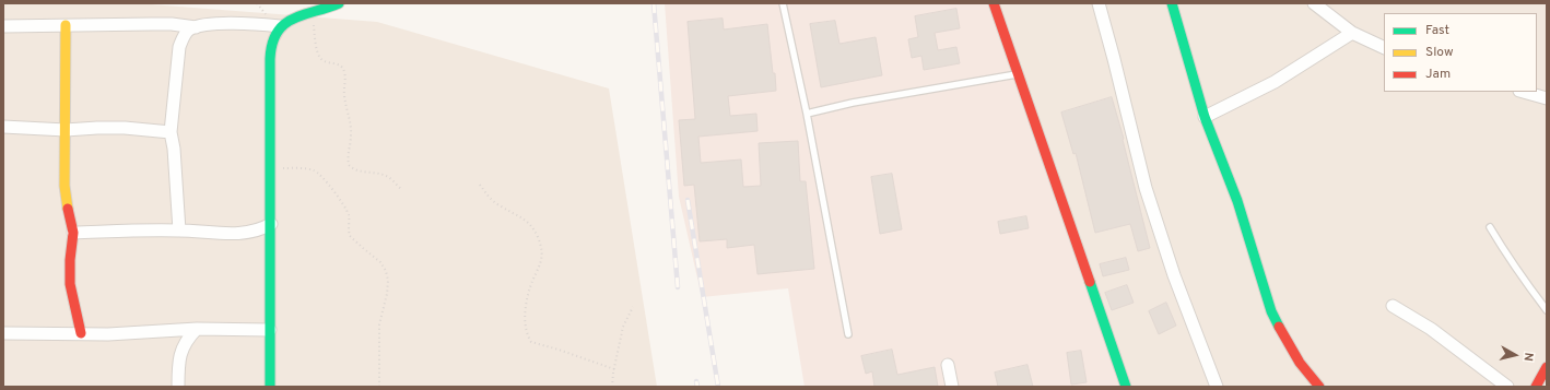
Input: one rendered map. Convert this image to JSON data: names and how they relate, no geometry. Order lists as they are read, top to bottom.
{
  "legend": ["Fast", "Slow", "Jam"],
  "north": "right"
}
